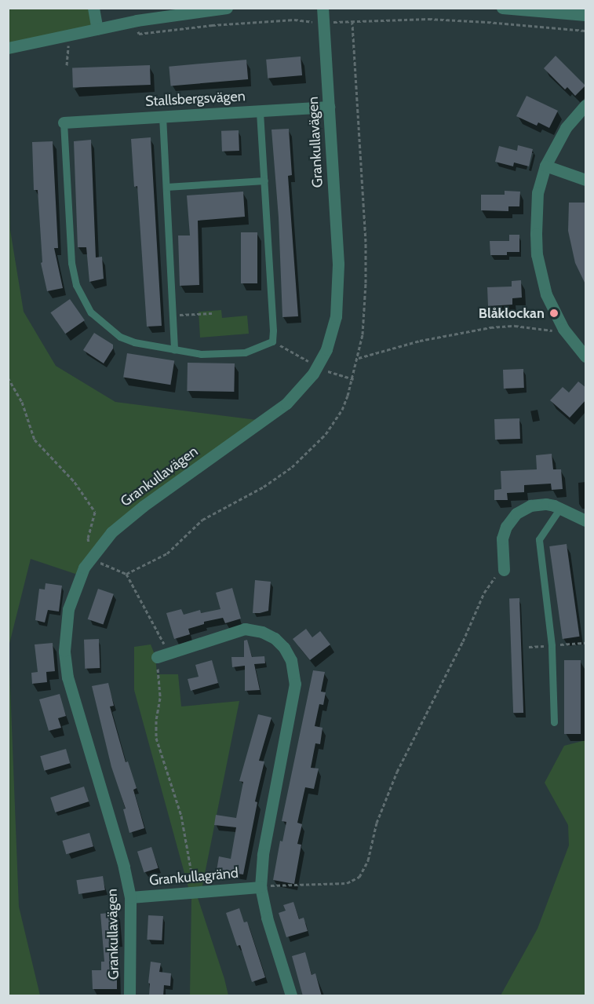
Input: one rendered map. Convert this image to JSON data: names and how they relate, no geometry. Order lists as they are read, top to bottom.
{
  "streets": {
    "street": ["Stallsbergsvägen", "Grankullavägen", "Grankullagränd"]
  },
  "crossings": [
    ["Stallsbergsvägen", "Grankullavägen"],
    ["Grankullavägen", "Grankullagränd"]
  ],
  "places": ["Blåklockan"]
}
